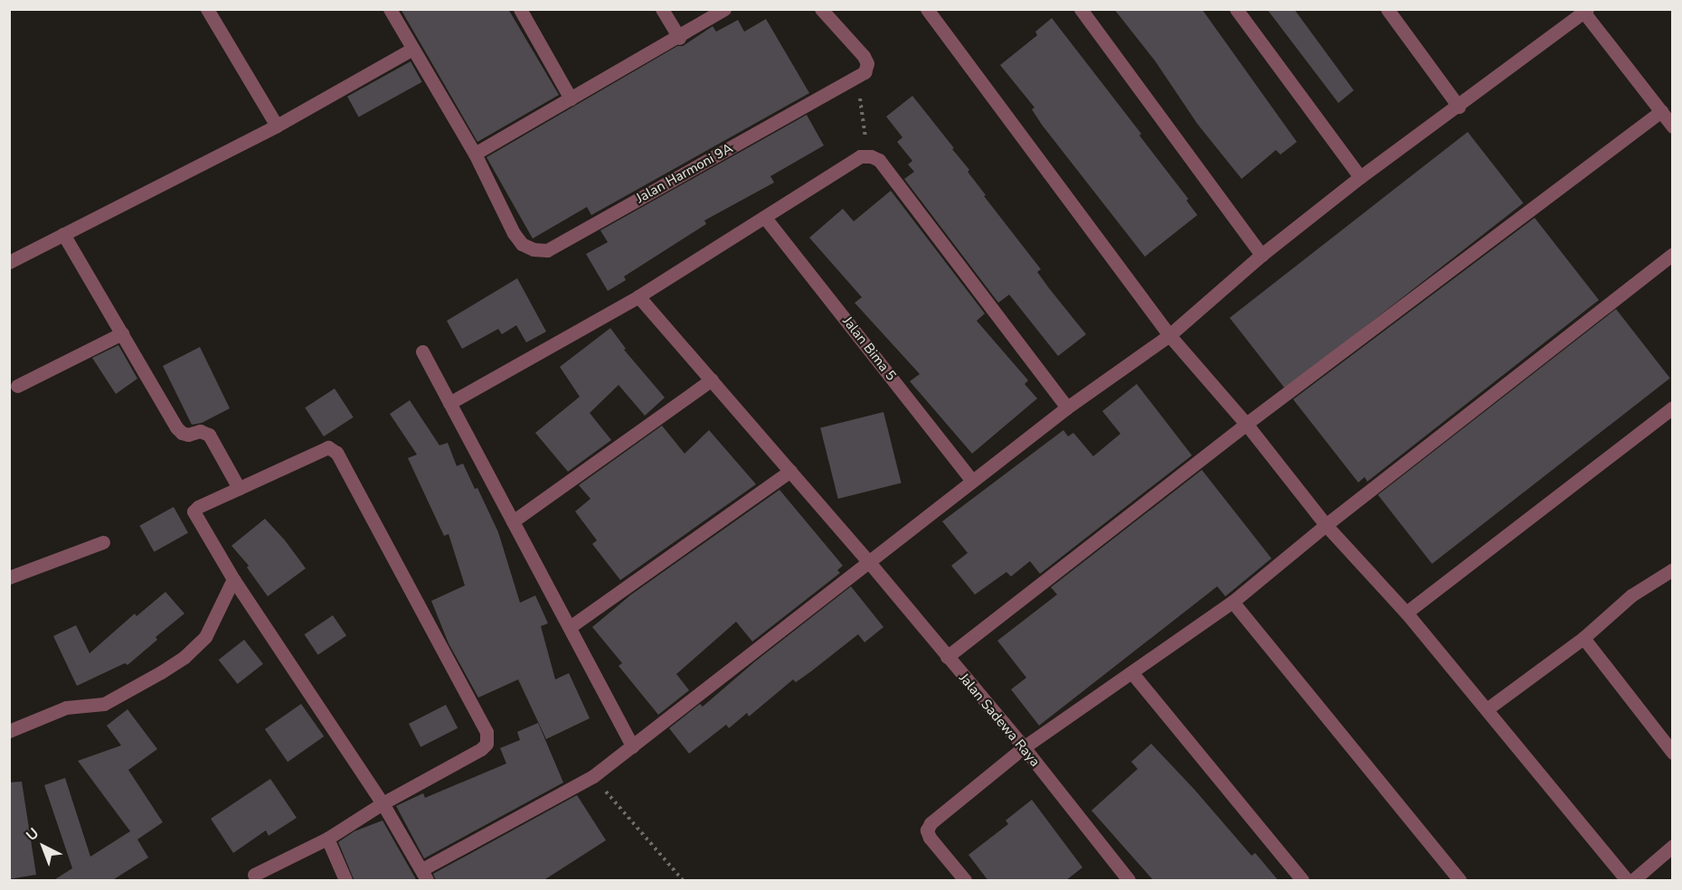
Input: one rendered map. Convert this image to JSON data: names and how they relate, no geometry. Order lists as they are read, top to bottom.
{
  "streets": {
    "street": ["Jalan Harmoni 9A", "Jalan Bima 5", "Jalan Sadewa Raya"]
  },
  "north": "top left"
}
